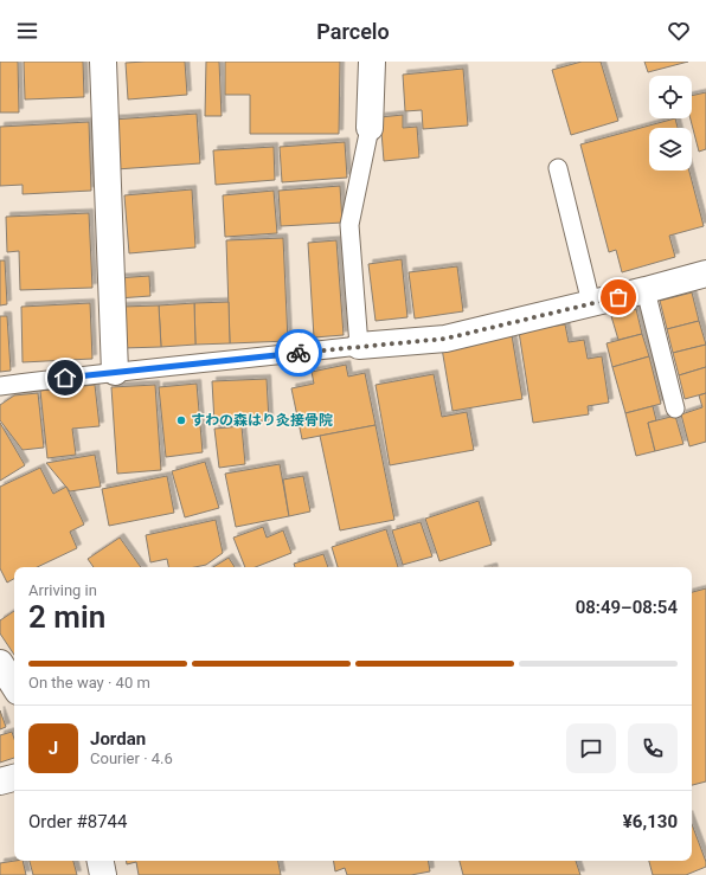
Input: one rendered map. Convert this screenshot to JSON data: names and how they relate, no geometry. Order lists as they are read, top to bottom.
{
  "places": ["すわの森はり灸接骨院"],
  "page": {
    "header": "Parcelo",
    "heading": ["2 min", "Arriving in", "08:49–08:54"],
    "panel": [
      "Jordan",
      "Courier · 4.6",
      "Order #8744",
      "¥6,130"
    ],
    "bar": "On the way · 40 m",
    "round": "J"
  }
}
